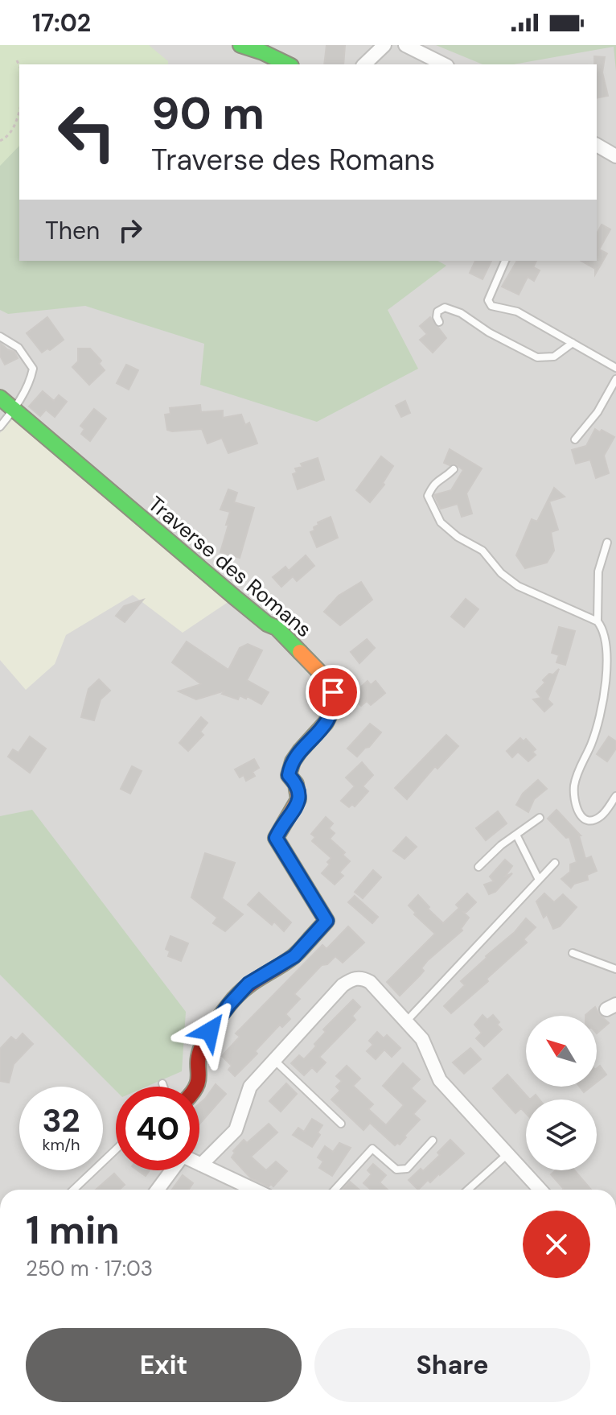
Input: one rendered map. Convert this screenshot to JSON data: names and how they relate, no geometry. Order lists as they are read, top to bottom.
{
  "streets": {
    "street": ["Traverse des Romans"]
  },
  "north": "top left",
  "page": {
    "status": "17:02",
    "turn": ["90 m", "Traverse des Romans"],
    "then": "Then",
    "speed": "32 km/h",
    "limit": "40",
    "heading": ["1 min", "250 m · 17:03"],
    "buttons": ["Exit", "Share"]
  }
}
